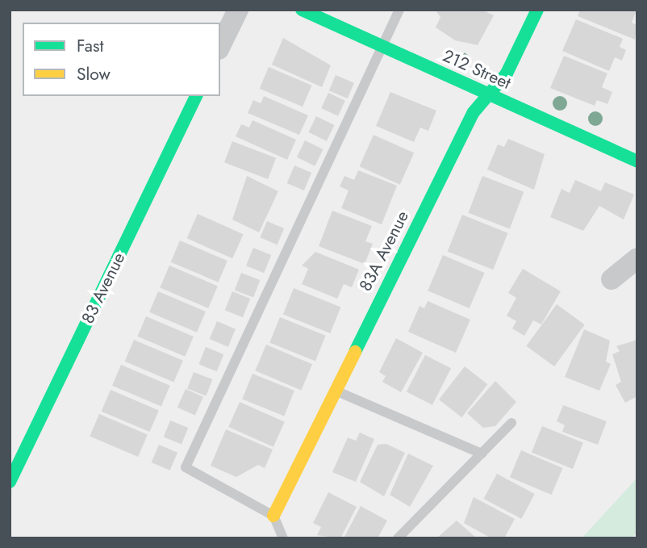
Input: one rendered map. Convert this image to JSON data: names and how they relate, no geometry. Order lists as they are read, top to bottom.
{
  "streets": {
    "street": ["212 Street", "83A Avenue", "83 Avenue"]
  },
  "crossings": [
    ["212 Street", "83A Avenue"]
  ],
  "legend": ["Fast", "Slow"]
}
